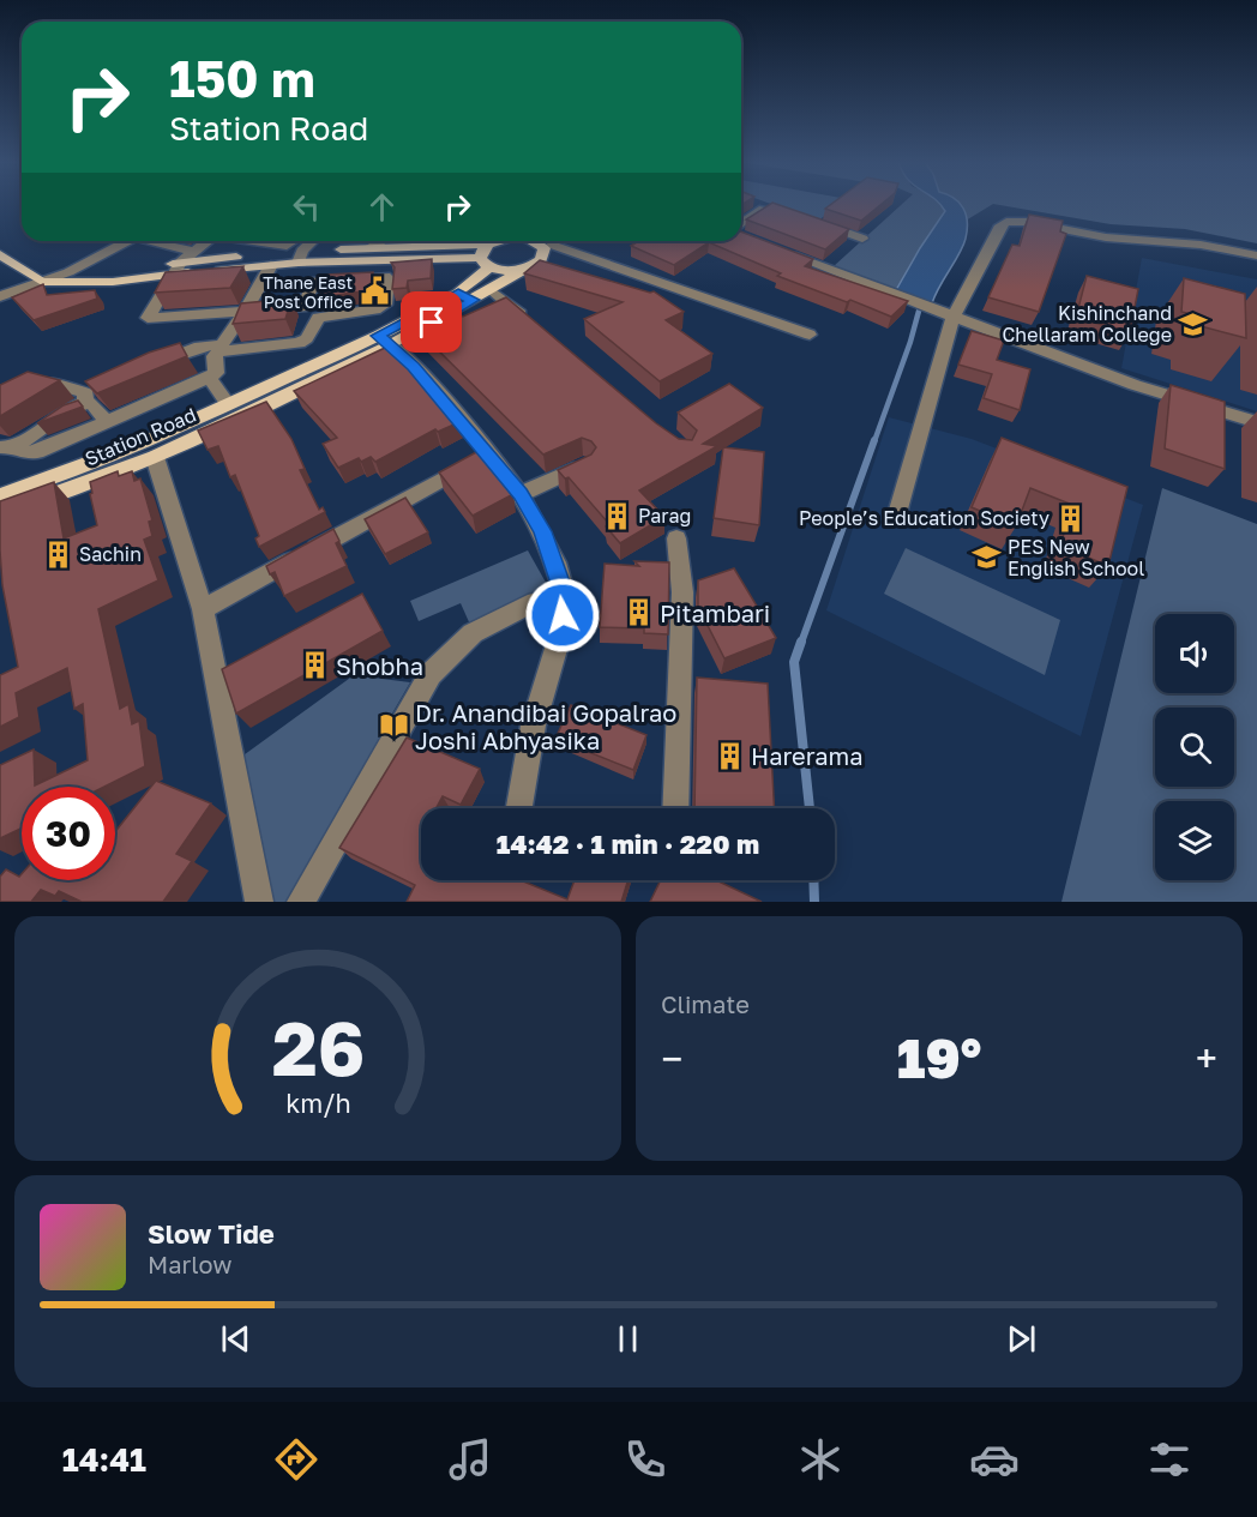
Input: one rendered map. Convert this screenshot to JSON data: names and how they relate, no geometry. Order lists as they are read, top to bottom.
{
  "streets": {
    "main road": ["Station Road"]
  },
  "places": {
    "public building": ["Thane East Post Office"],
    "school or university": ["Kishinchand Chellaram College", "PES New English School"],
    "building": [
      "Parag",
      "People’s Education Society",
      "Sachin",
      "Pitambari",
      "Shobha",
      "Harerama"
    ],
    "library": ["Dr. Anandibai Gopalrao Joshi Abhyasika"]
  },
  "page": {
    "turn": ["150 m", "Station Road"],
    "limit": "30",
    "trip": "14:42 · 1 min · 220 m",
    "tile": "Climate",
    "heat": ["−", "19°", "+"],
    "song": ["Slow Tide", "Marlow"],
    "tabs": "14:41",
    "gauge": ["26", "km/h"]
  }
}
